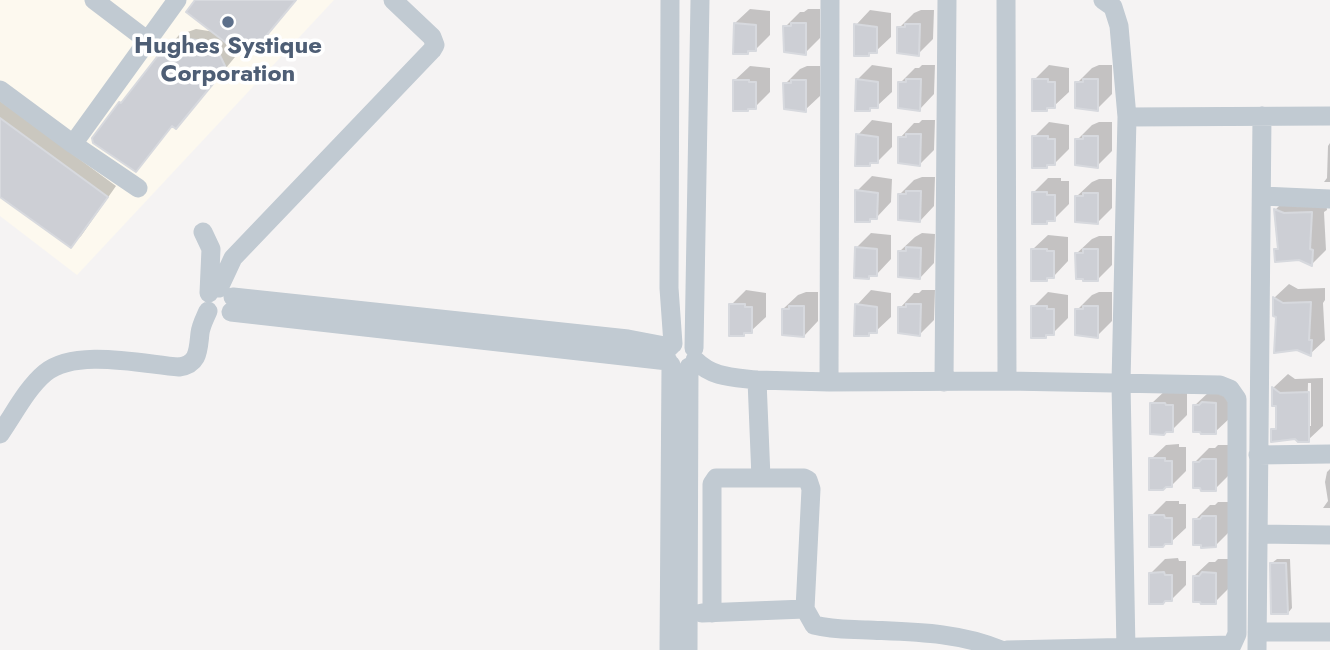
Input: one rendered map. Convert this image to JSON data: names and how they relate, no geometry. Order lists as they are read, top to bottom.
{
  "places": ["Hughes Systique Corporation"]
}
